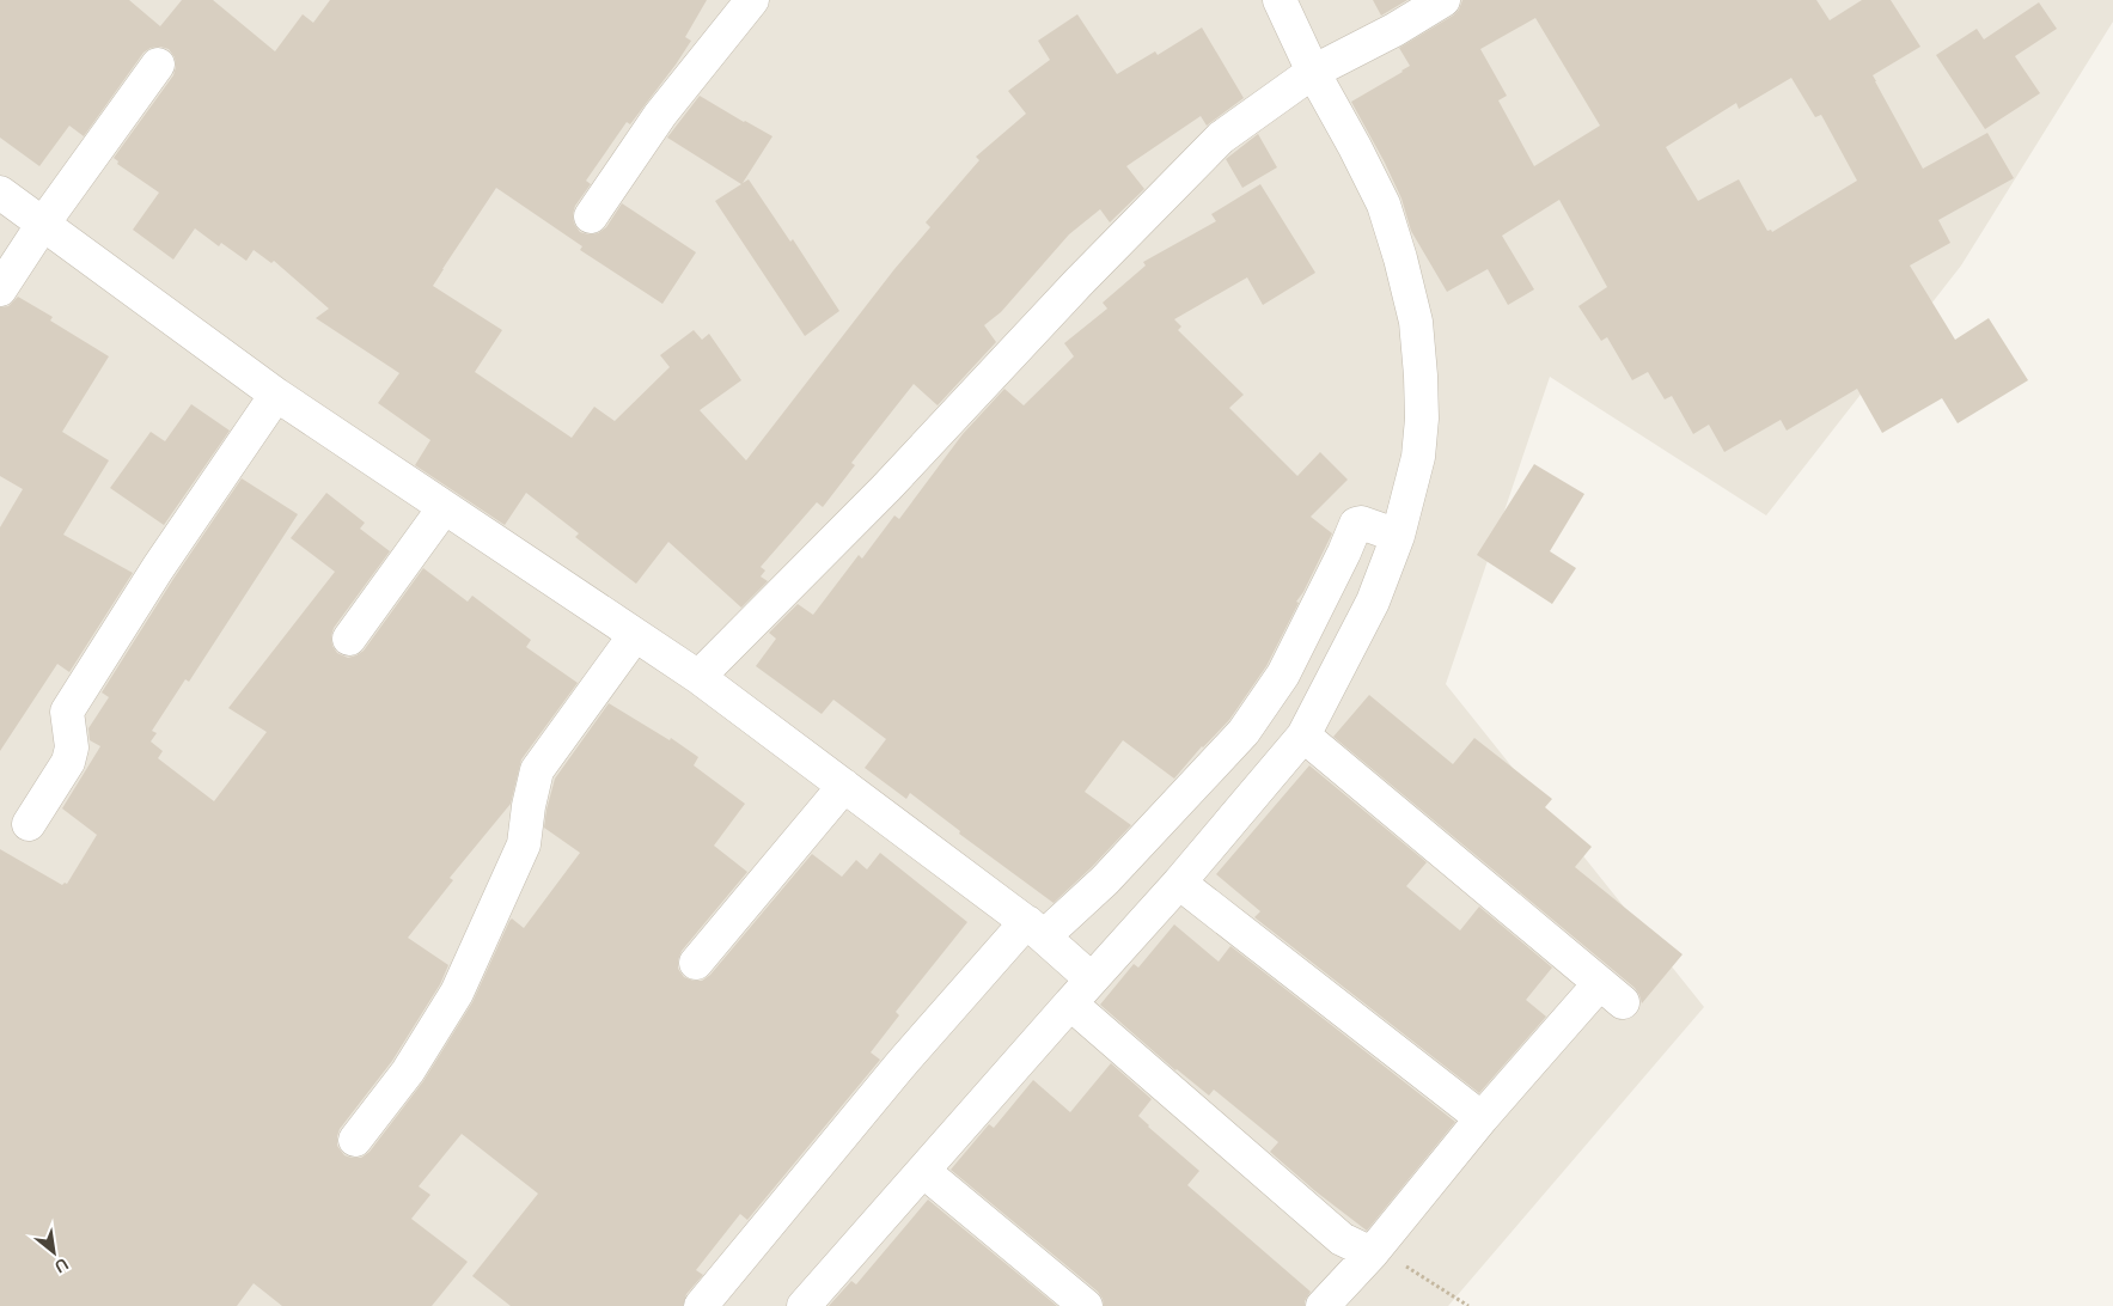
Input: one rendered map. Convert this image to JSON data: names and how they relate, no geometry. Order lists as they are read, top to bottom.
{
  "north": "bottom right"
}
